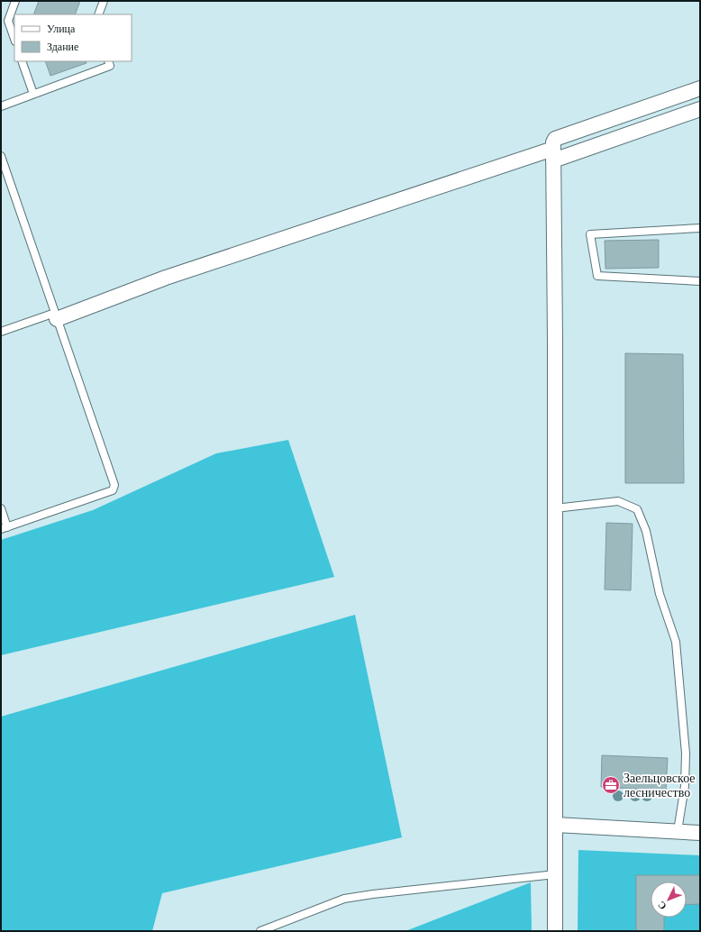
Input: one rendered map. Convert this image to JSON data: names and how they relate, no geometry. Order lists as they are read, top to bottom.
{
  "places": {
    "office": ["Заельцовское лесничество"]
  },
  "legend": ["Улица", "Здание"],
  "north": "bottom left"
}
